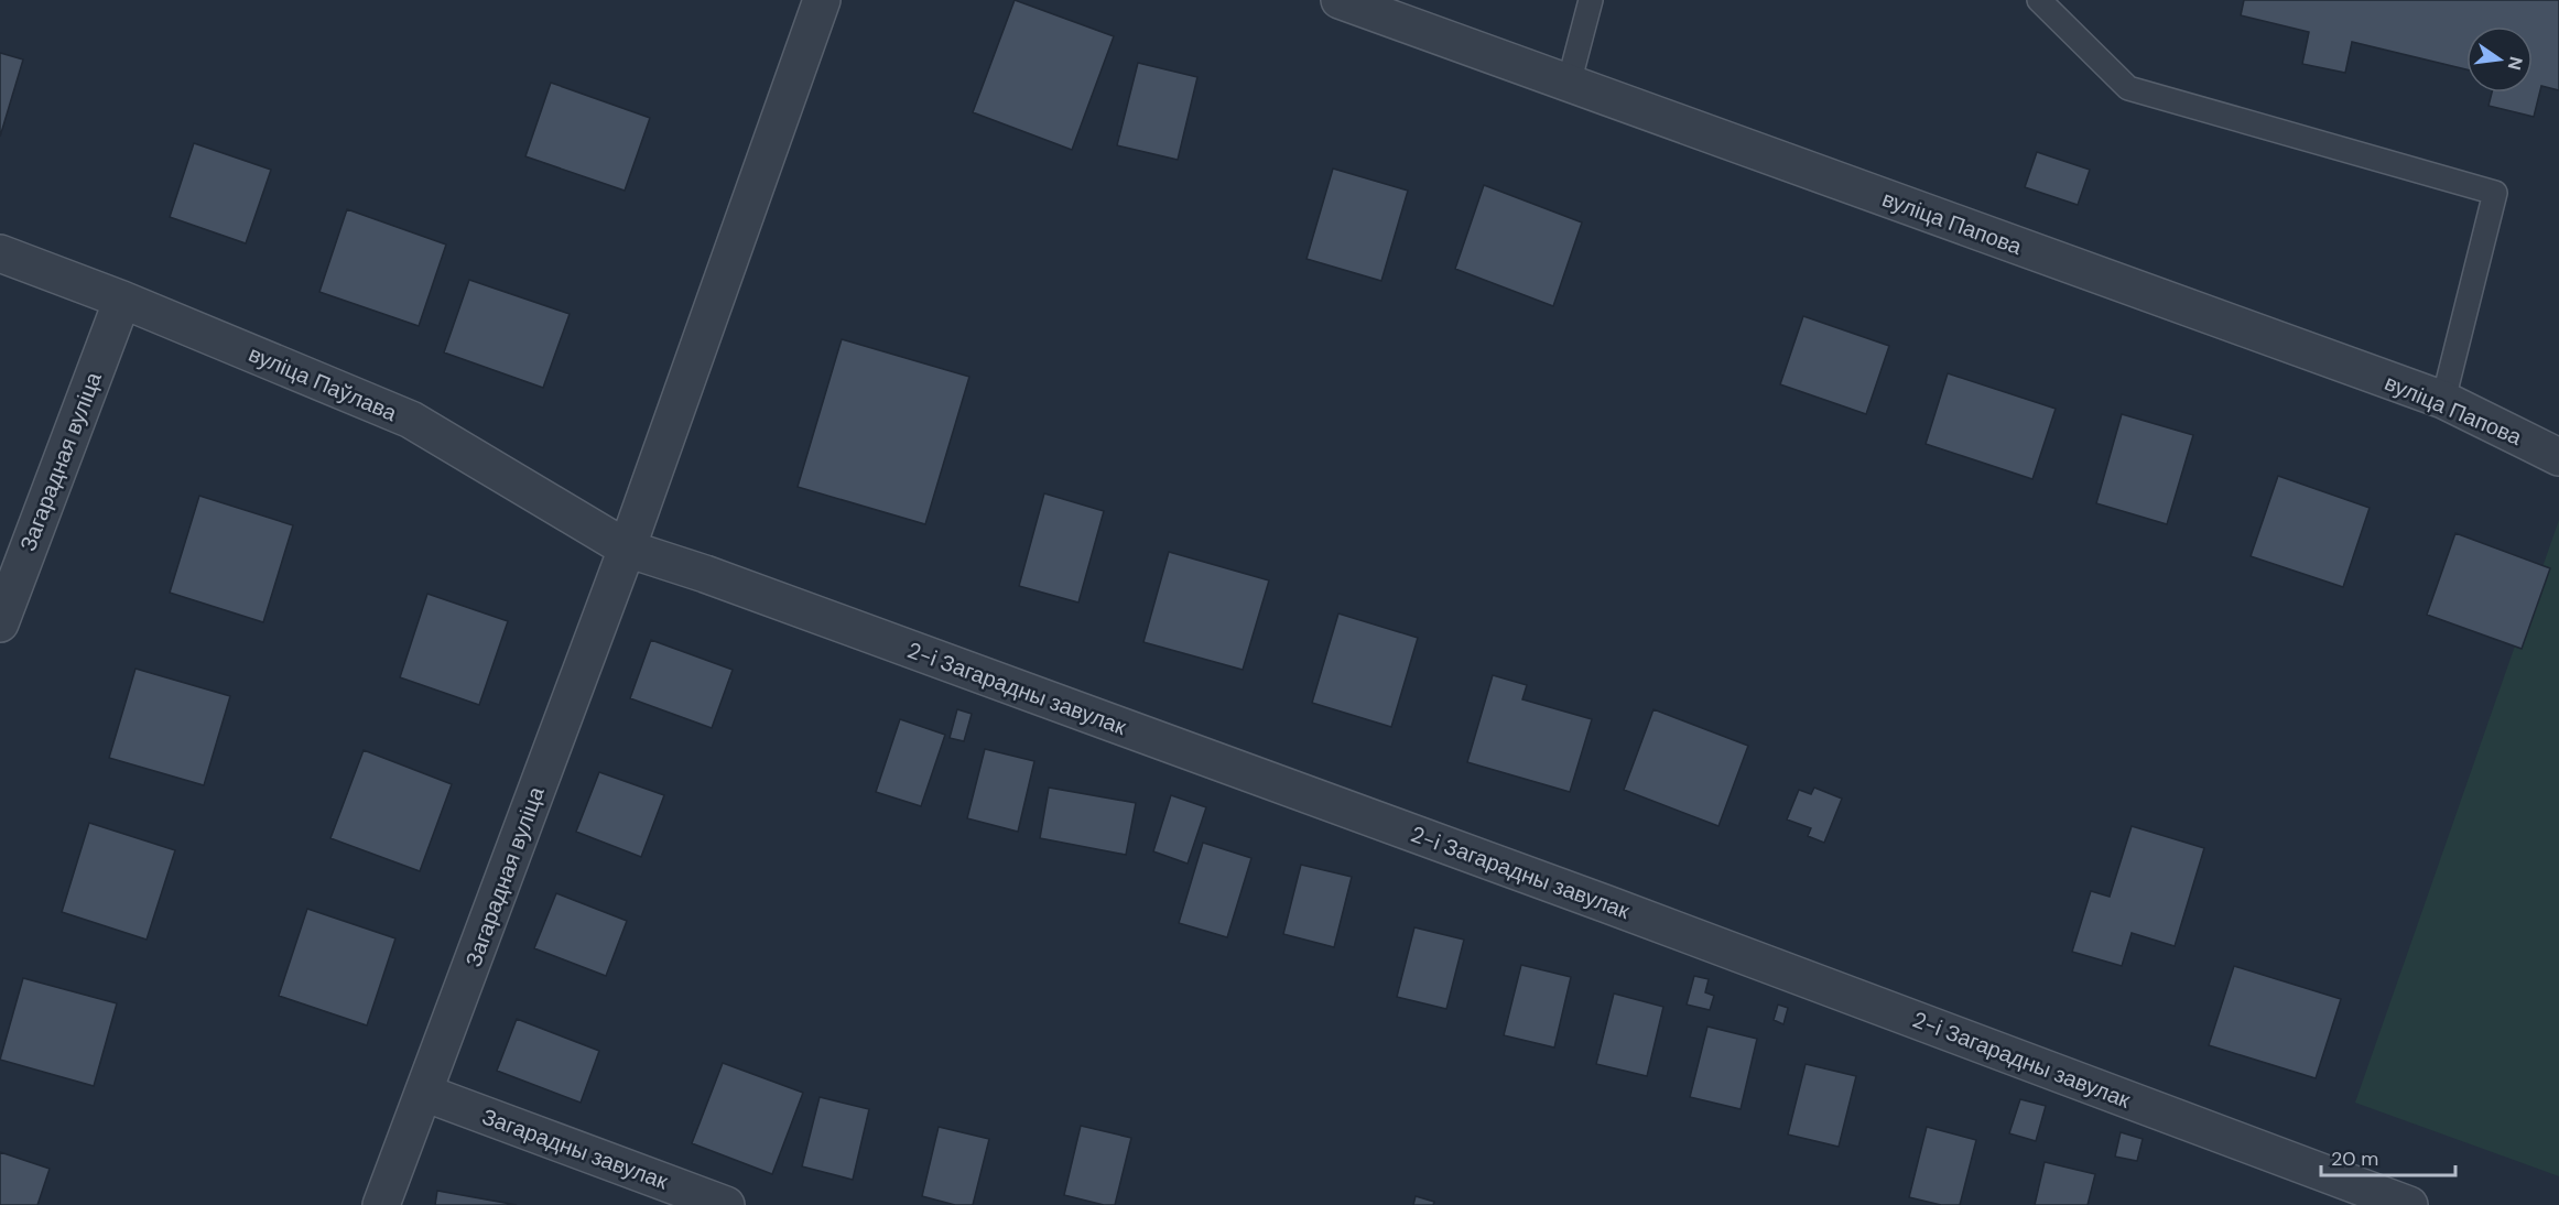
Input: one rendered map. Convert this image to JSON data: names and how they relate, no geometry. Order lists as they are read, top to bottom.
{
  "streets": {
    "street": [
      "вуліца Папова",
      "вуліца Паўлава",
      "Загарадная вуліца",
      "2-і Загарадны завулак",
      "Загарадны завулак"
    ]
  },
  "crossings": [
    ["вуліца Паўлава", "Загарадная вуліца"],
    ["вуліца Паўлава", "2-і Загарадны завулак"],
    ["Загарадная вуліца", "2-і Загарадны завулак"],
    ["Загарадная вуліца", "Загарадны завулак"]
  ],
  "scale_bar": "20 m",
  "north": "right"
}
